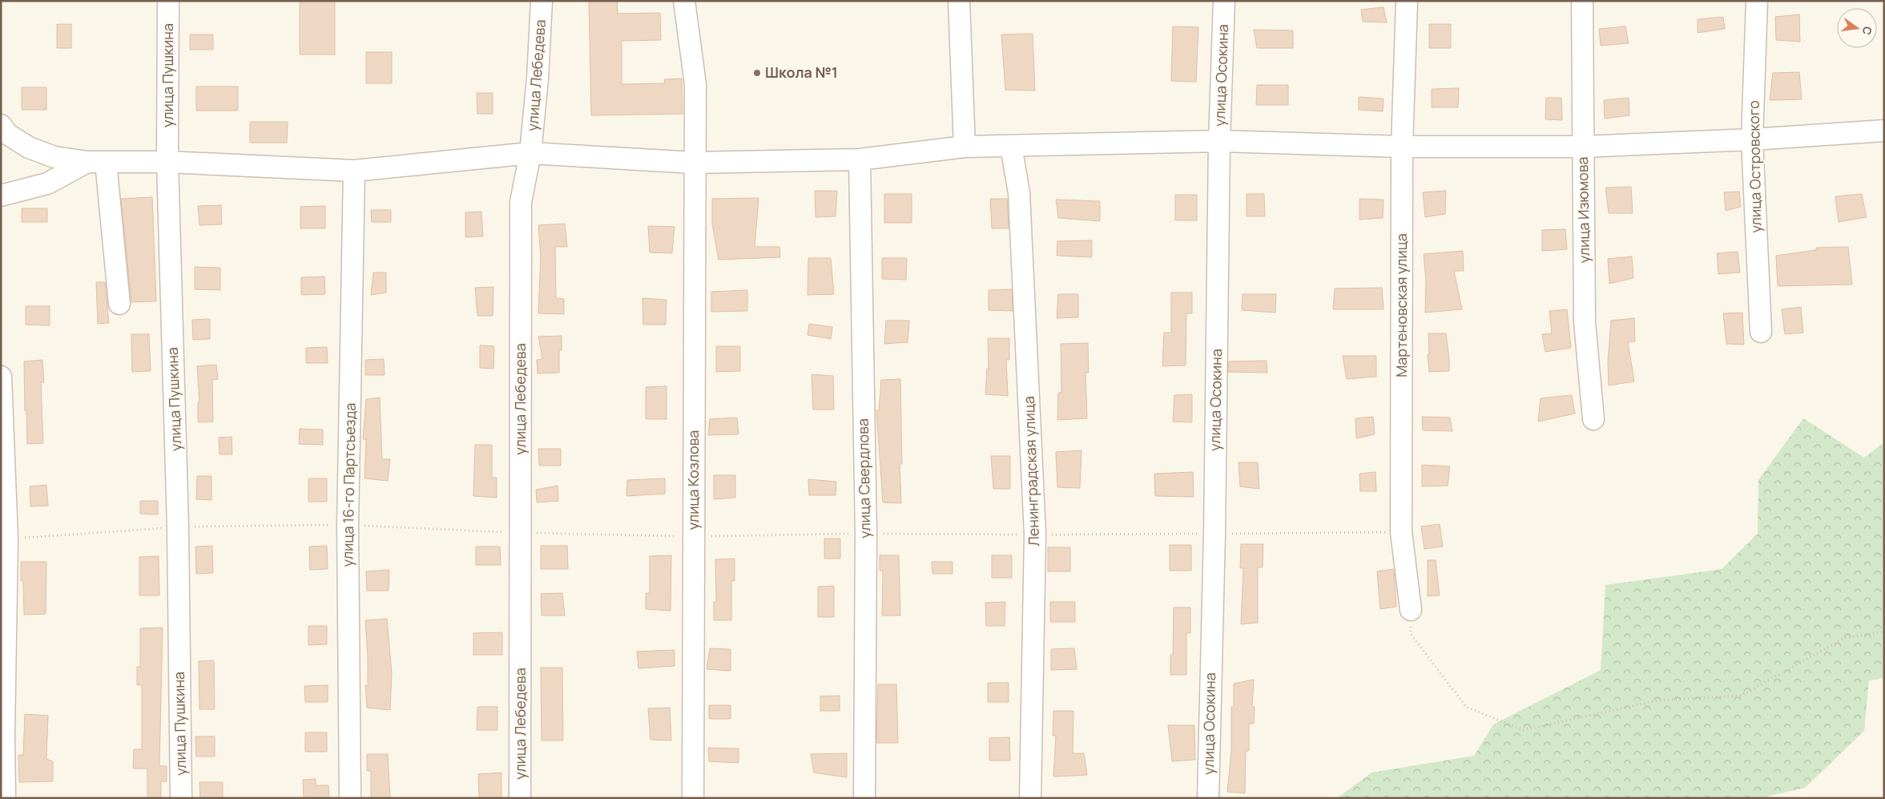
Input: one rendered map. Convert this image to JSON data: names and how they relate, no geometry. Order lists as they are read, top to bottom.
{
  "streets": {
    "street": [
      "улица Пушкина",
      "улица Лебедева",
      "улица Осокина",
      "улица Островского",
      "улица Изюмова",
      "Мартеновская улица",
      "Ленинградская улица",
      "улица Свердлова",
      "улица Козлова",
      "улица 16-го Партсъезда"
    ]
  },
  "places": ["Школа №1"],
  "north": "right"
}
